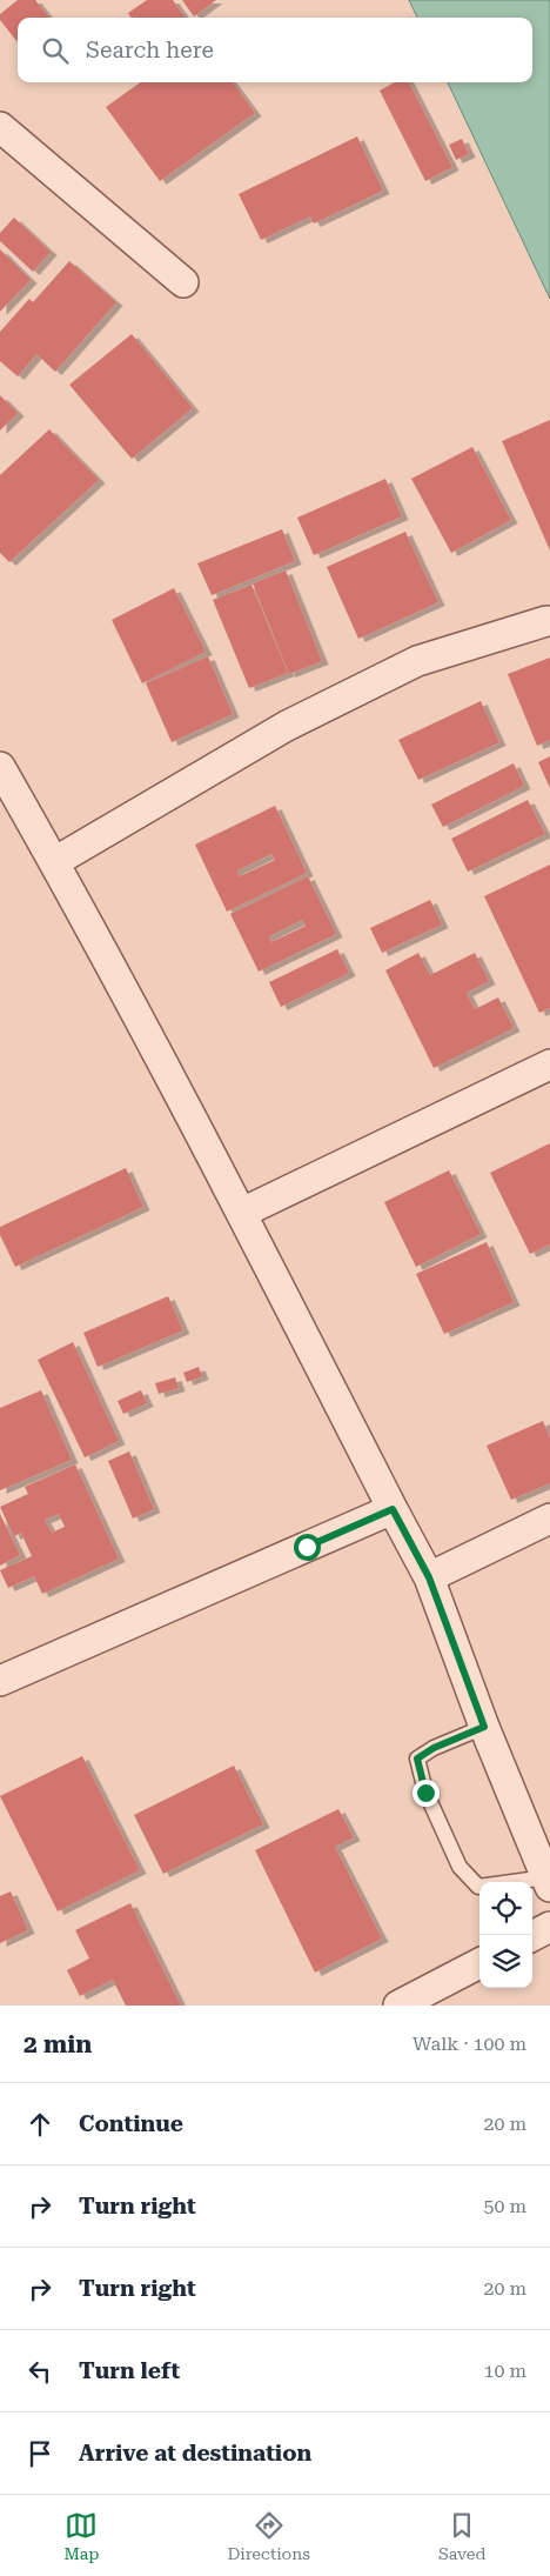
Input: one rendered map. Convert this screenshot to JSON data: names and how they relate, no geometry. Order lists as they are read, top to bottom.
{
  "page": {
    "search": "Search here",
    "heading": ["2 min", "Walk · 100 m"],
    "list": [
      ["Continue", "20 m"],
      ["Turn right", "50 m"],
      ["Turn right", "20 m"],
      ["Turn left", "10 m"],
      "Arrive at destination"
    ],
    "nav": ["Map", "Directions", "Saved"]
  }
}
